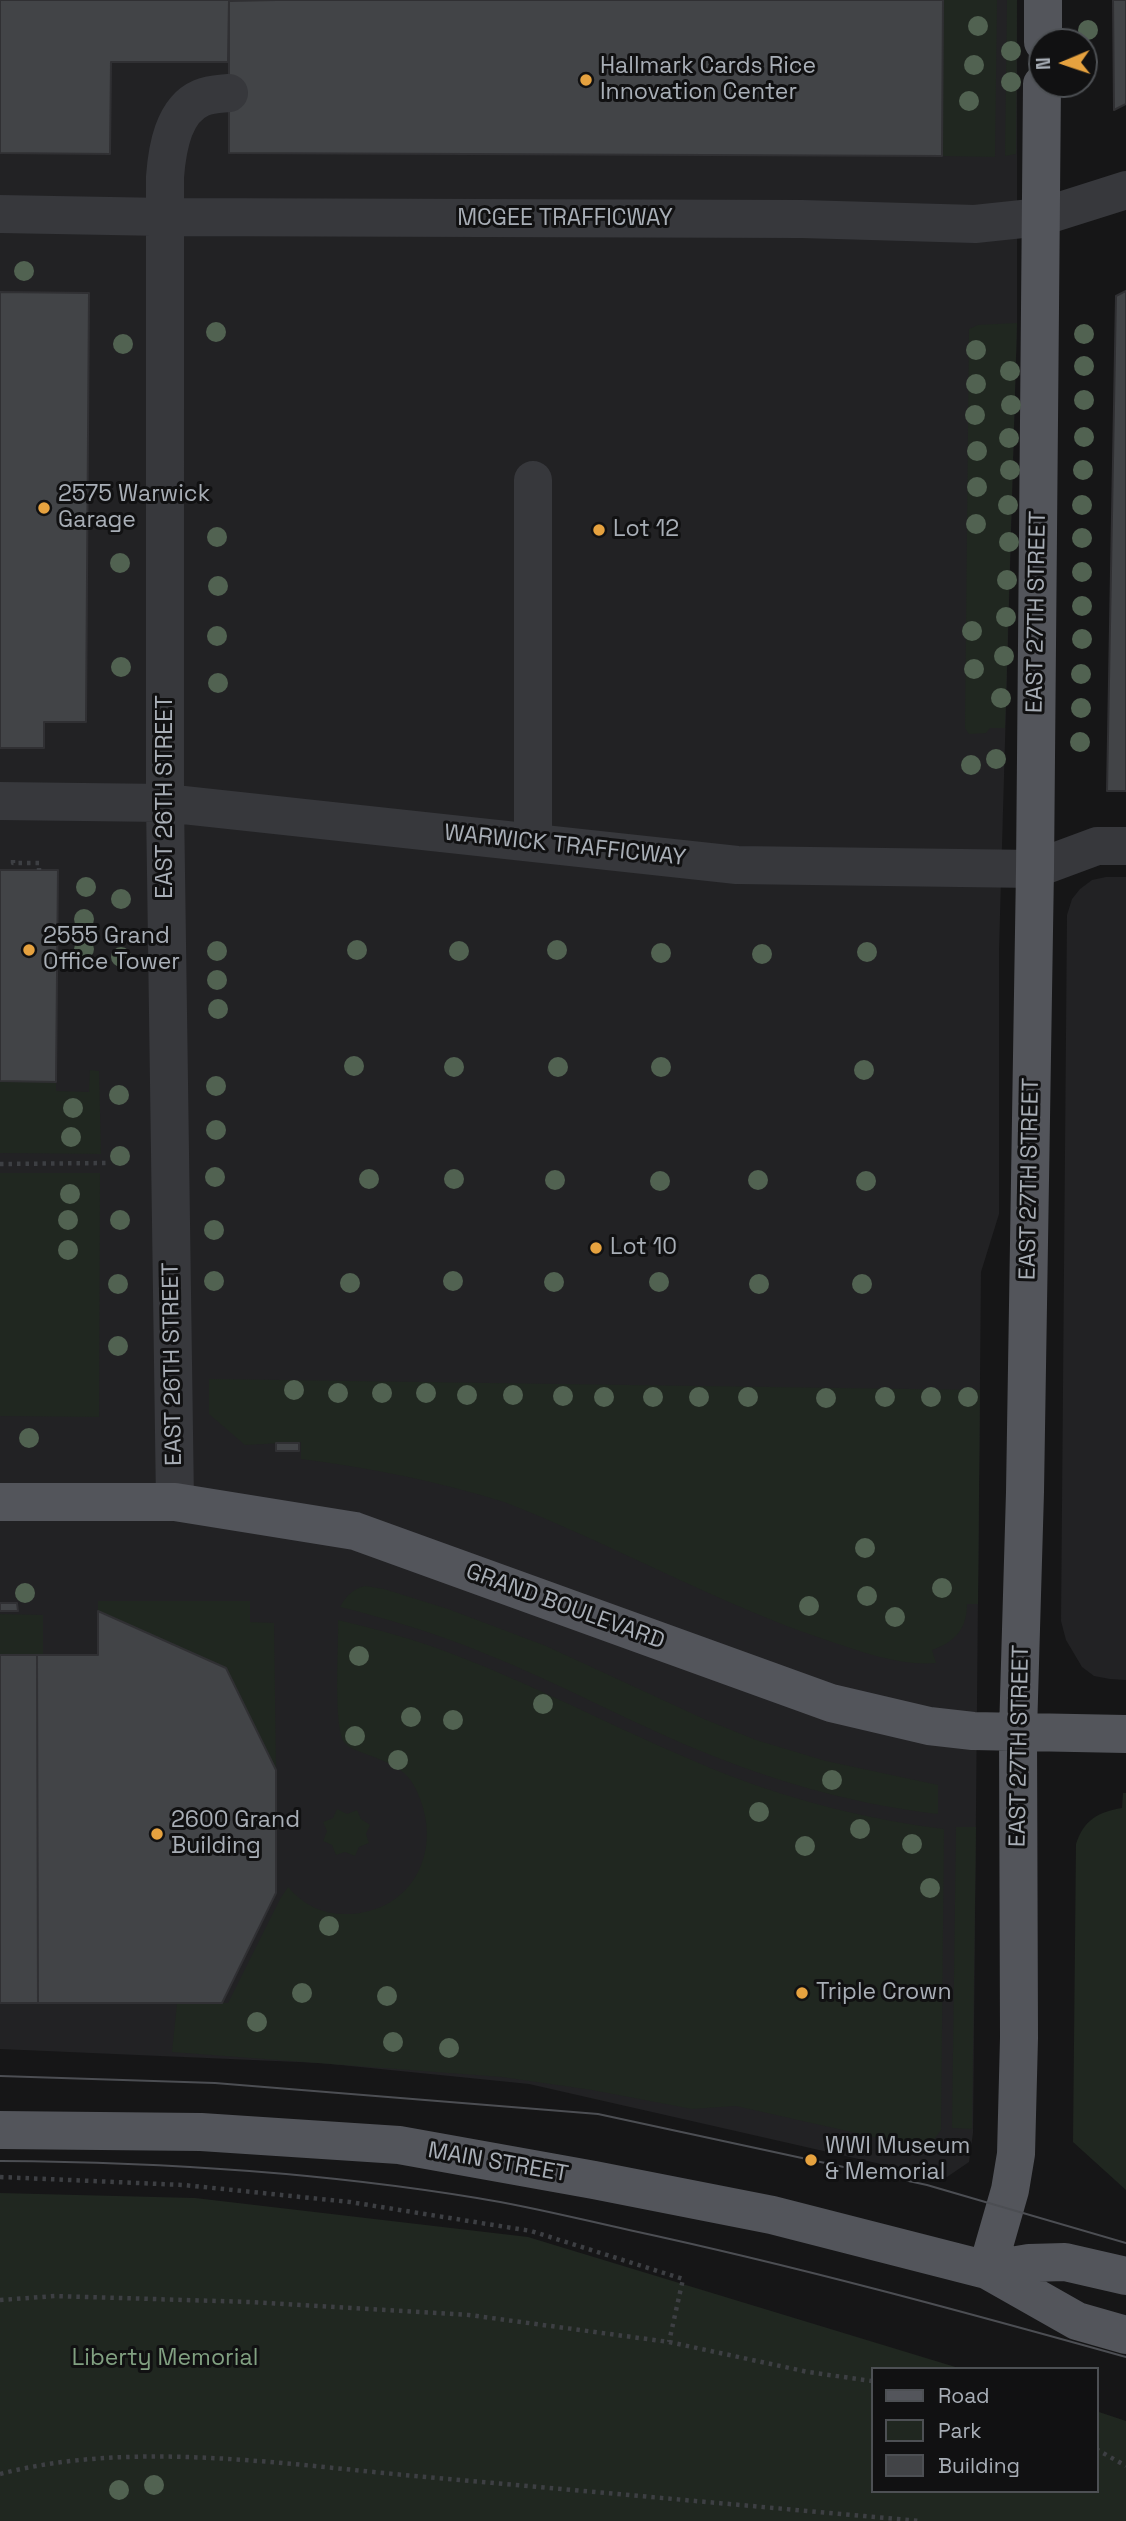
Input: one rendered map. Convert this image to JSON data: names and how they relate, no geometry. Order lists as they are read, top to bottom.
{
  "streets": {
    "main road": ["EAST 27TH STREET", "GRAND BOULEVARD", "MAIN STREET"],
    "street": ["MCGEE TRAFFICWAY", "EAST 26TH STREET", "WARWICK TRAFFICWAY"]
  },
  "crossings": [
    ["MCGEE TRAFFICWAY", "EAST 27TH STREET"],
    ["MCGEE TRAFFICWAY", "EAST 26TH STREET"],
    ["EAST 27TH STREET", "WARWICK TRAFFICWAY"],
    ["EAST 27TH STREET", "GRAND BOULEVARD"],
    ["EAST 27TH STREET", "MAIN STREET"],
    ["EAST 26TH STREET", "WARWICK TRAFFICWAY"],
    ["EAST 26TH STREET", "GRAND BOULEVARD"]
  ],
  "parks": ["Liberty Memorial"],
  "places": [
    "Hallmark Cards Rice Innovation Center",
    "2575 Warwick Garage",
    "Lot 12",
    "2555 Grand Office Tower",
    "Lot 10",
    "2600 Grand Building",
    "Triple Crown",
    "WWI Museum & Memorial"
  ],
  "legend": ["Road", "Park", "Building"],
  "north": "left"
}
